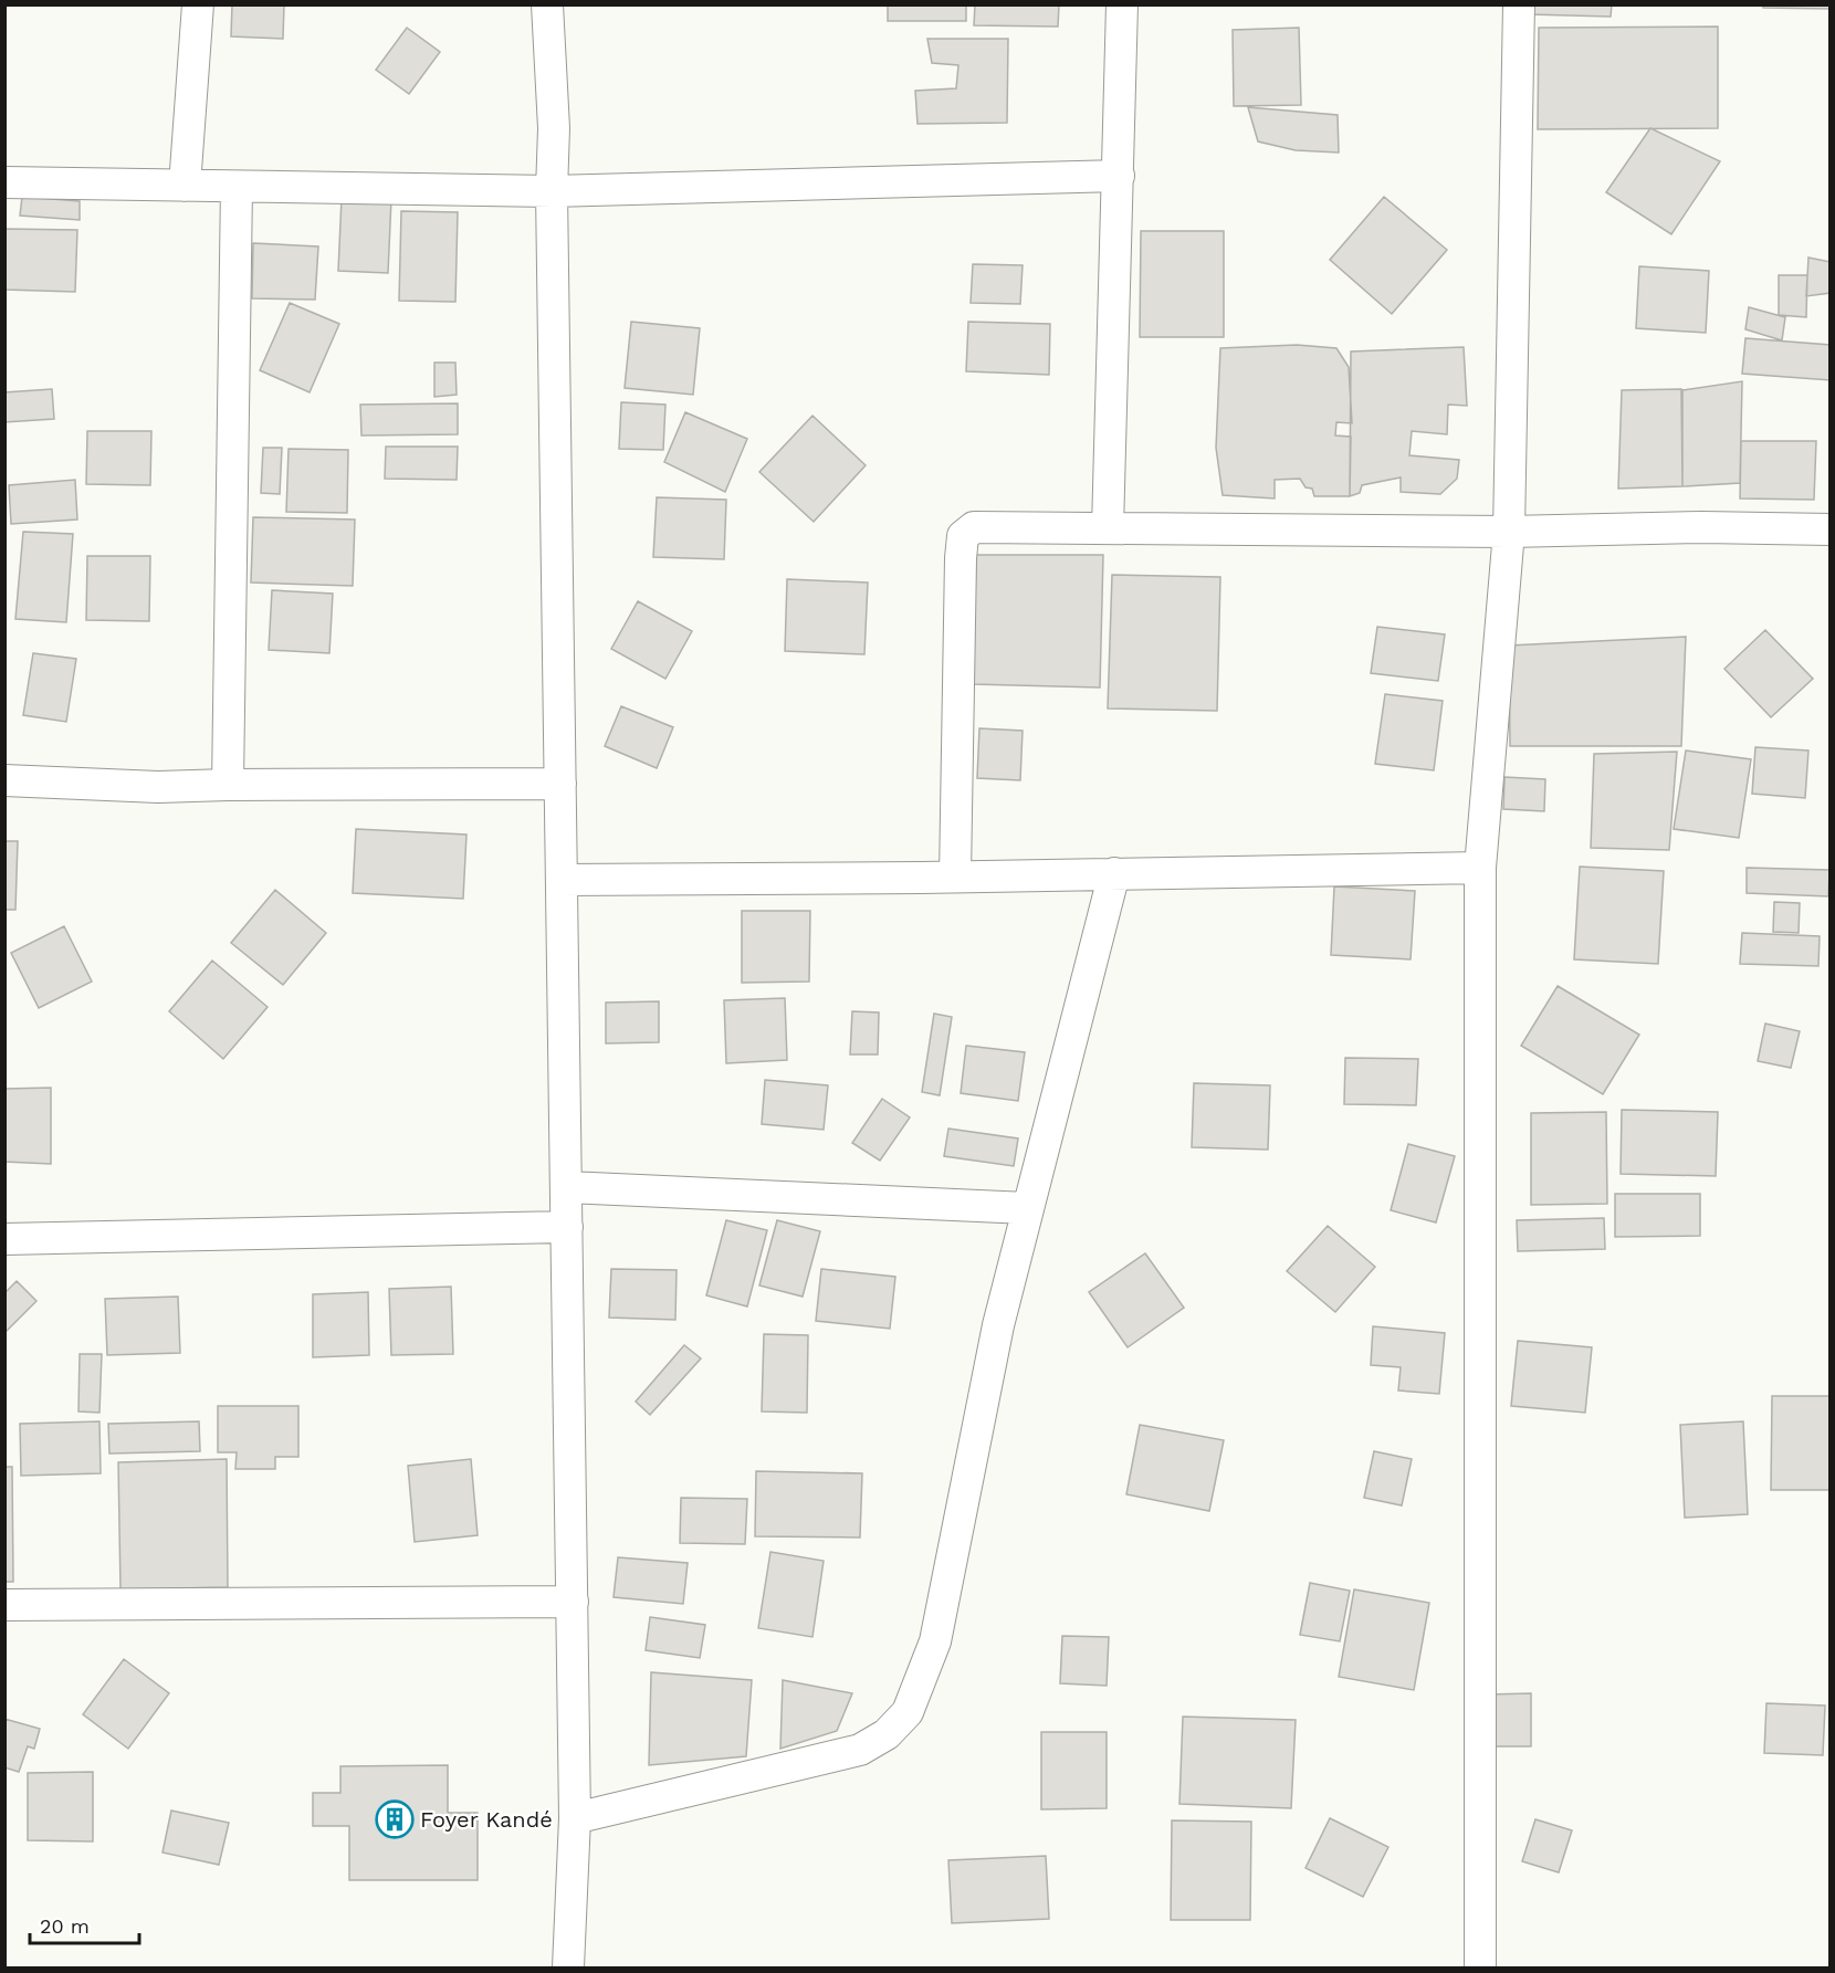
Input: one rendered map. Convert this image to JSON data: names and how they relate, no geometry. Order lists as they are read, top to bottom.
{
  "places": {
    "building": ["Foyer Kandé"]
  },
  "scale_bar": "20 m"
}
